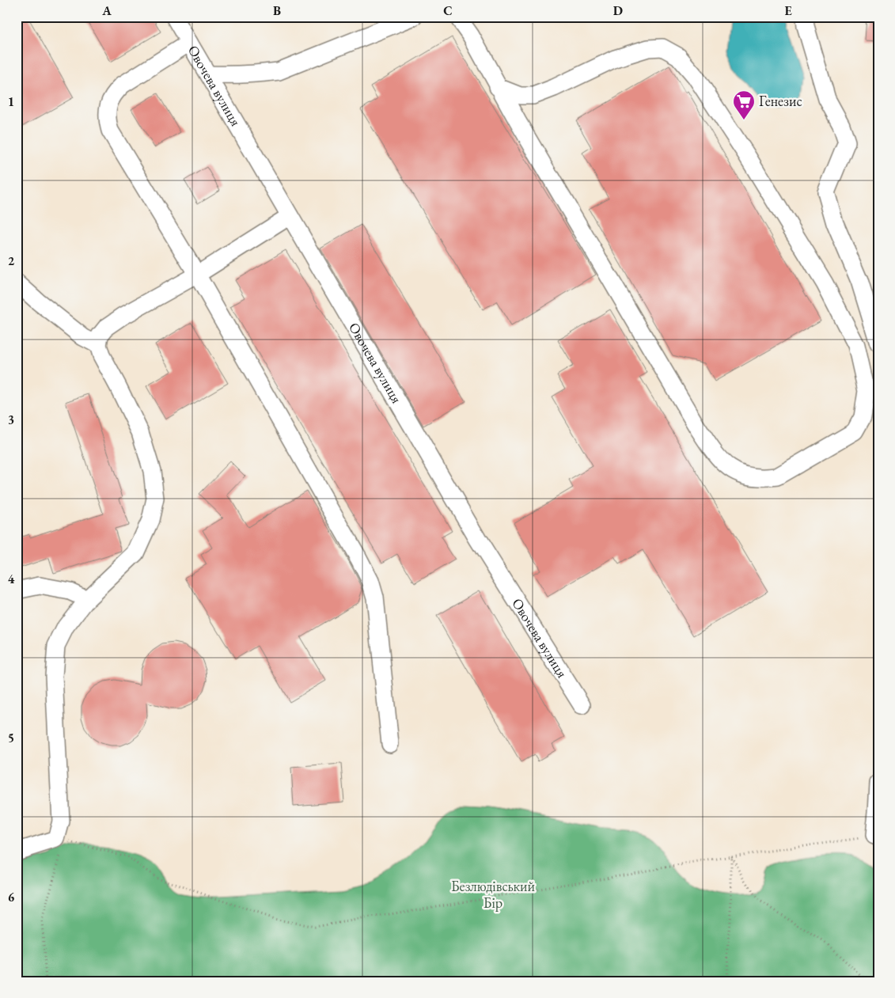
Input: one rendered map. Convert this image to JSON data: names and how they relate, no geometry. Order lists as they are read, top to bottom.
{
  "streets": {
    "street": ["Овочева вулиця"]
  },
  "parks": ["Безлюдівський Бір"],
  "places": {
    "supermarket": ["Генезис"]
  },
  "grid": {
    "columns": [
      "A",
      "B",
      "C",
      "D",
      "E"
    ],
    "rows": [
      "1",
      "2",
      "3",
      "4",
      "5",
      "6"
    ]
  }
}
